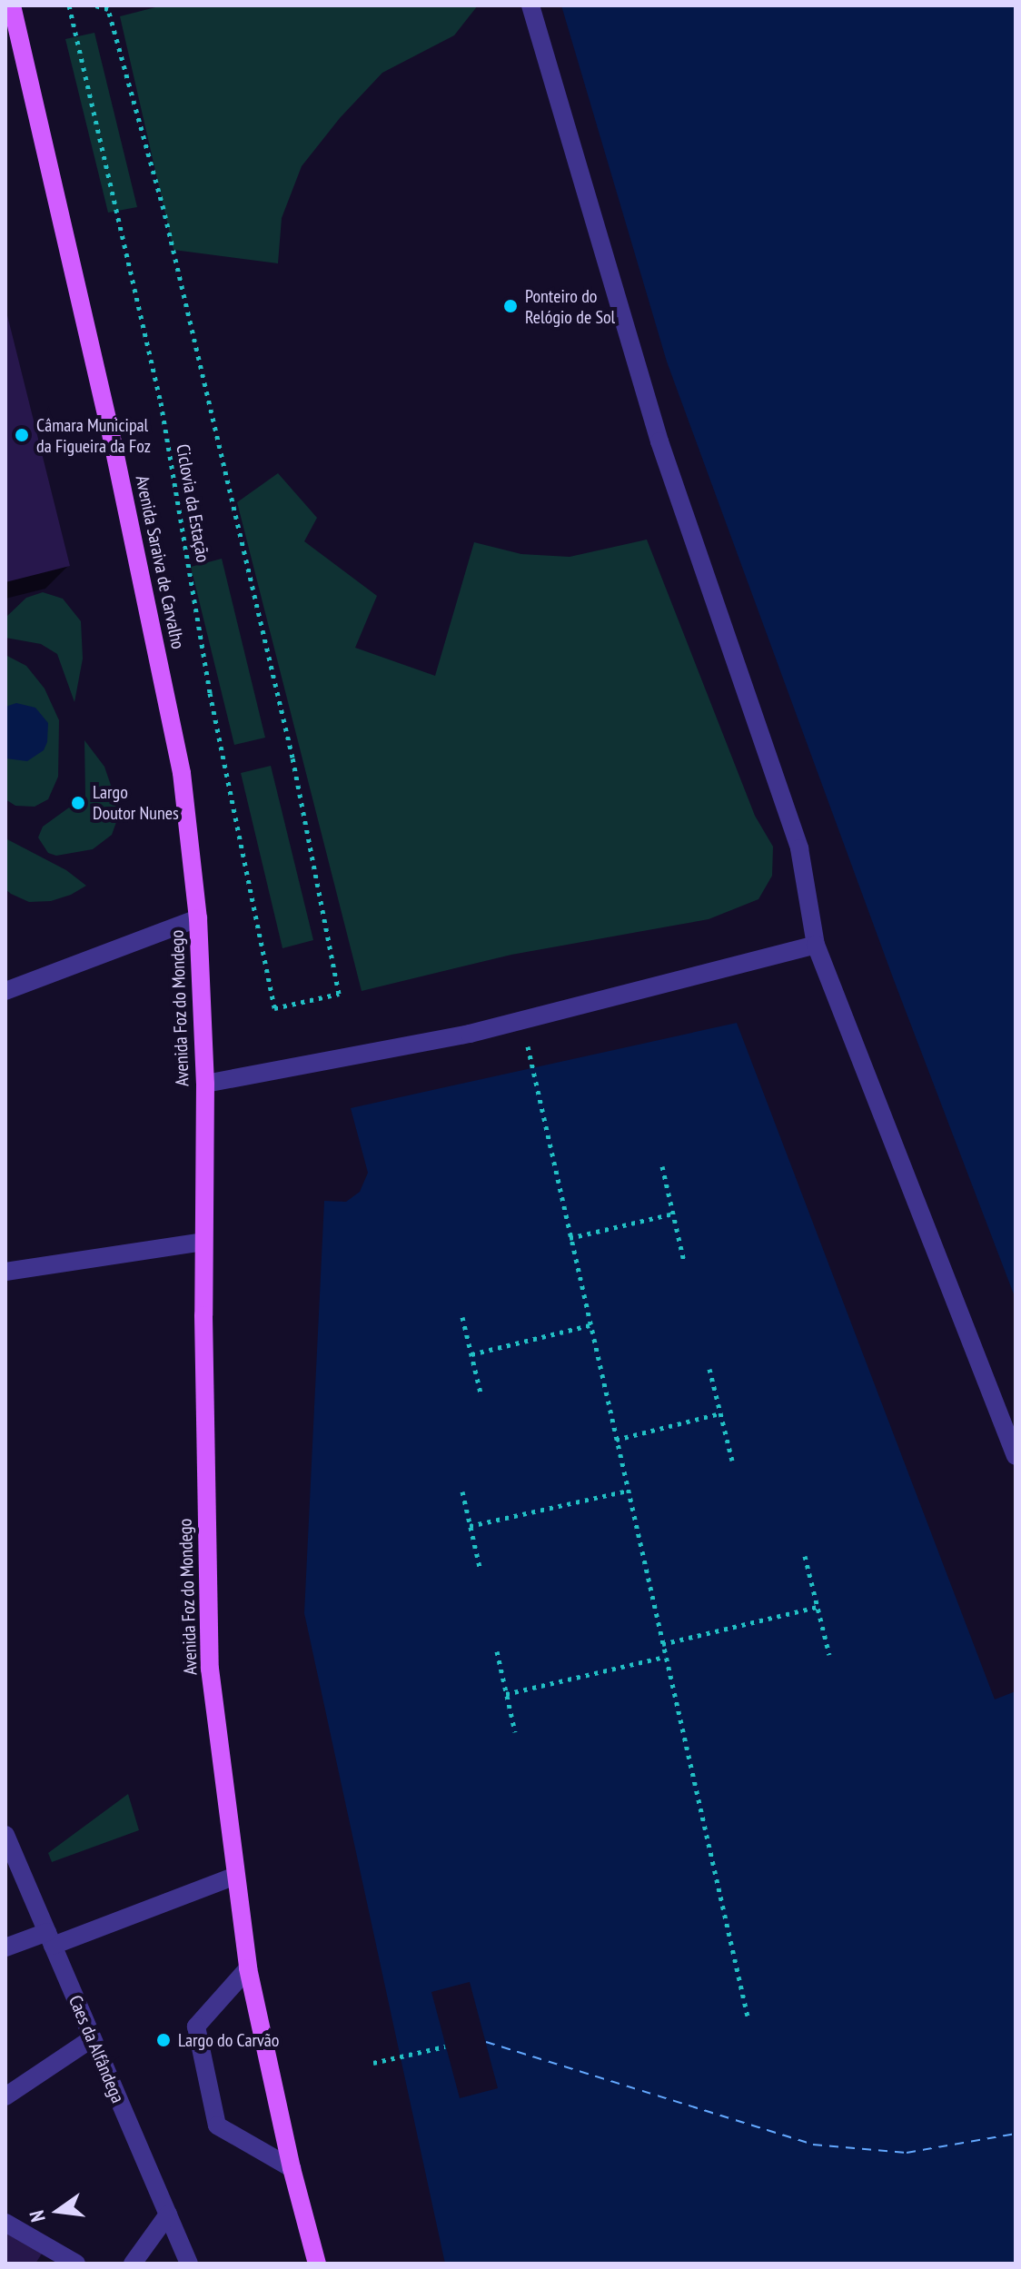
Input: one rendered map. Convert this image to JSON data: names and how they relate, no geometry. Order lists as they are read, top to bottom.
{
  "streets": {
    "main road": ["Avenida Saraiva de Carvalho", "Avenida Foz do Mondego"],
    "street": ["Caes da Alfândega"],
    "path": ["Ciclovia da Estação"]
  },
  "crossings": [
    ["Avenida Saraiva de Carvalho", "Avenida Foz do Mondego"]
  ],
  "places": [
    "Ponteiro do Relógio de Sol",
    "Câmara Municipal da Figueira da Foz",
    "Largo Doutor Nunes",
    "Largo do Carvão"
  ],
  "north": "left"
}
